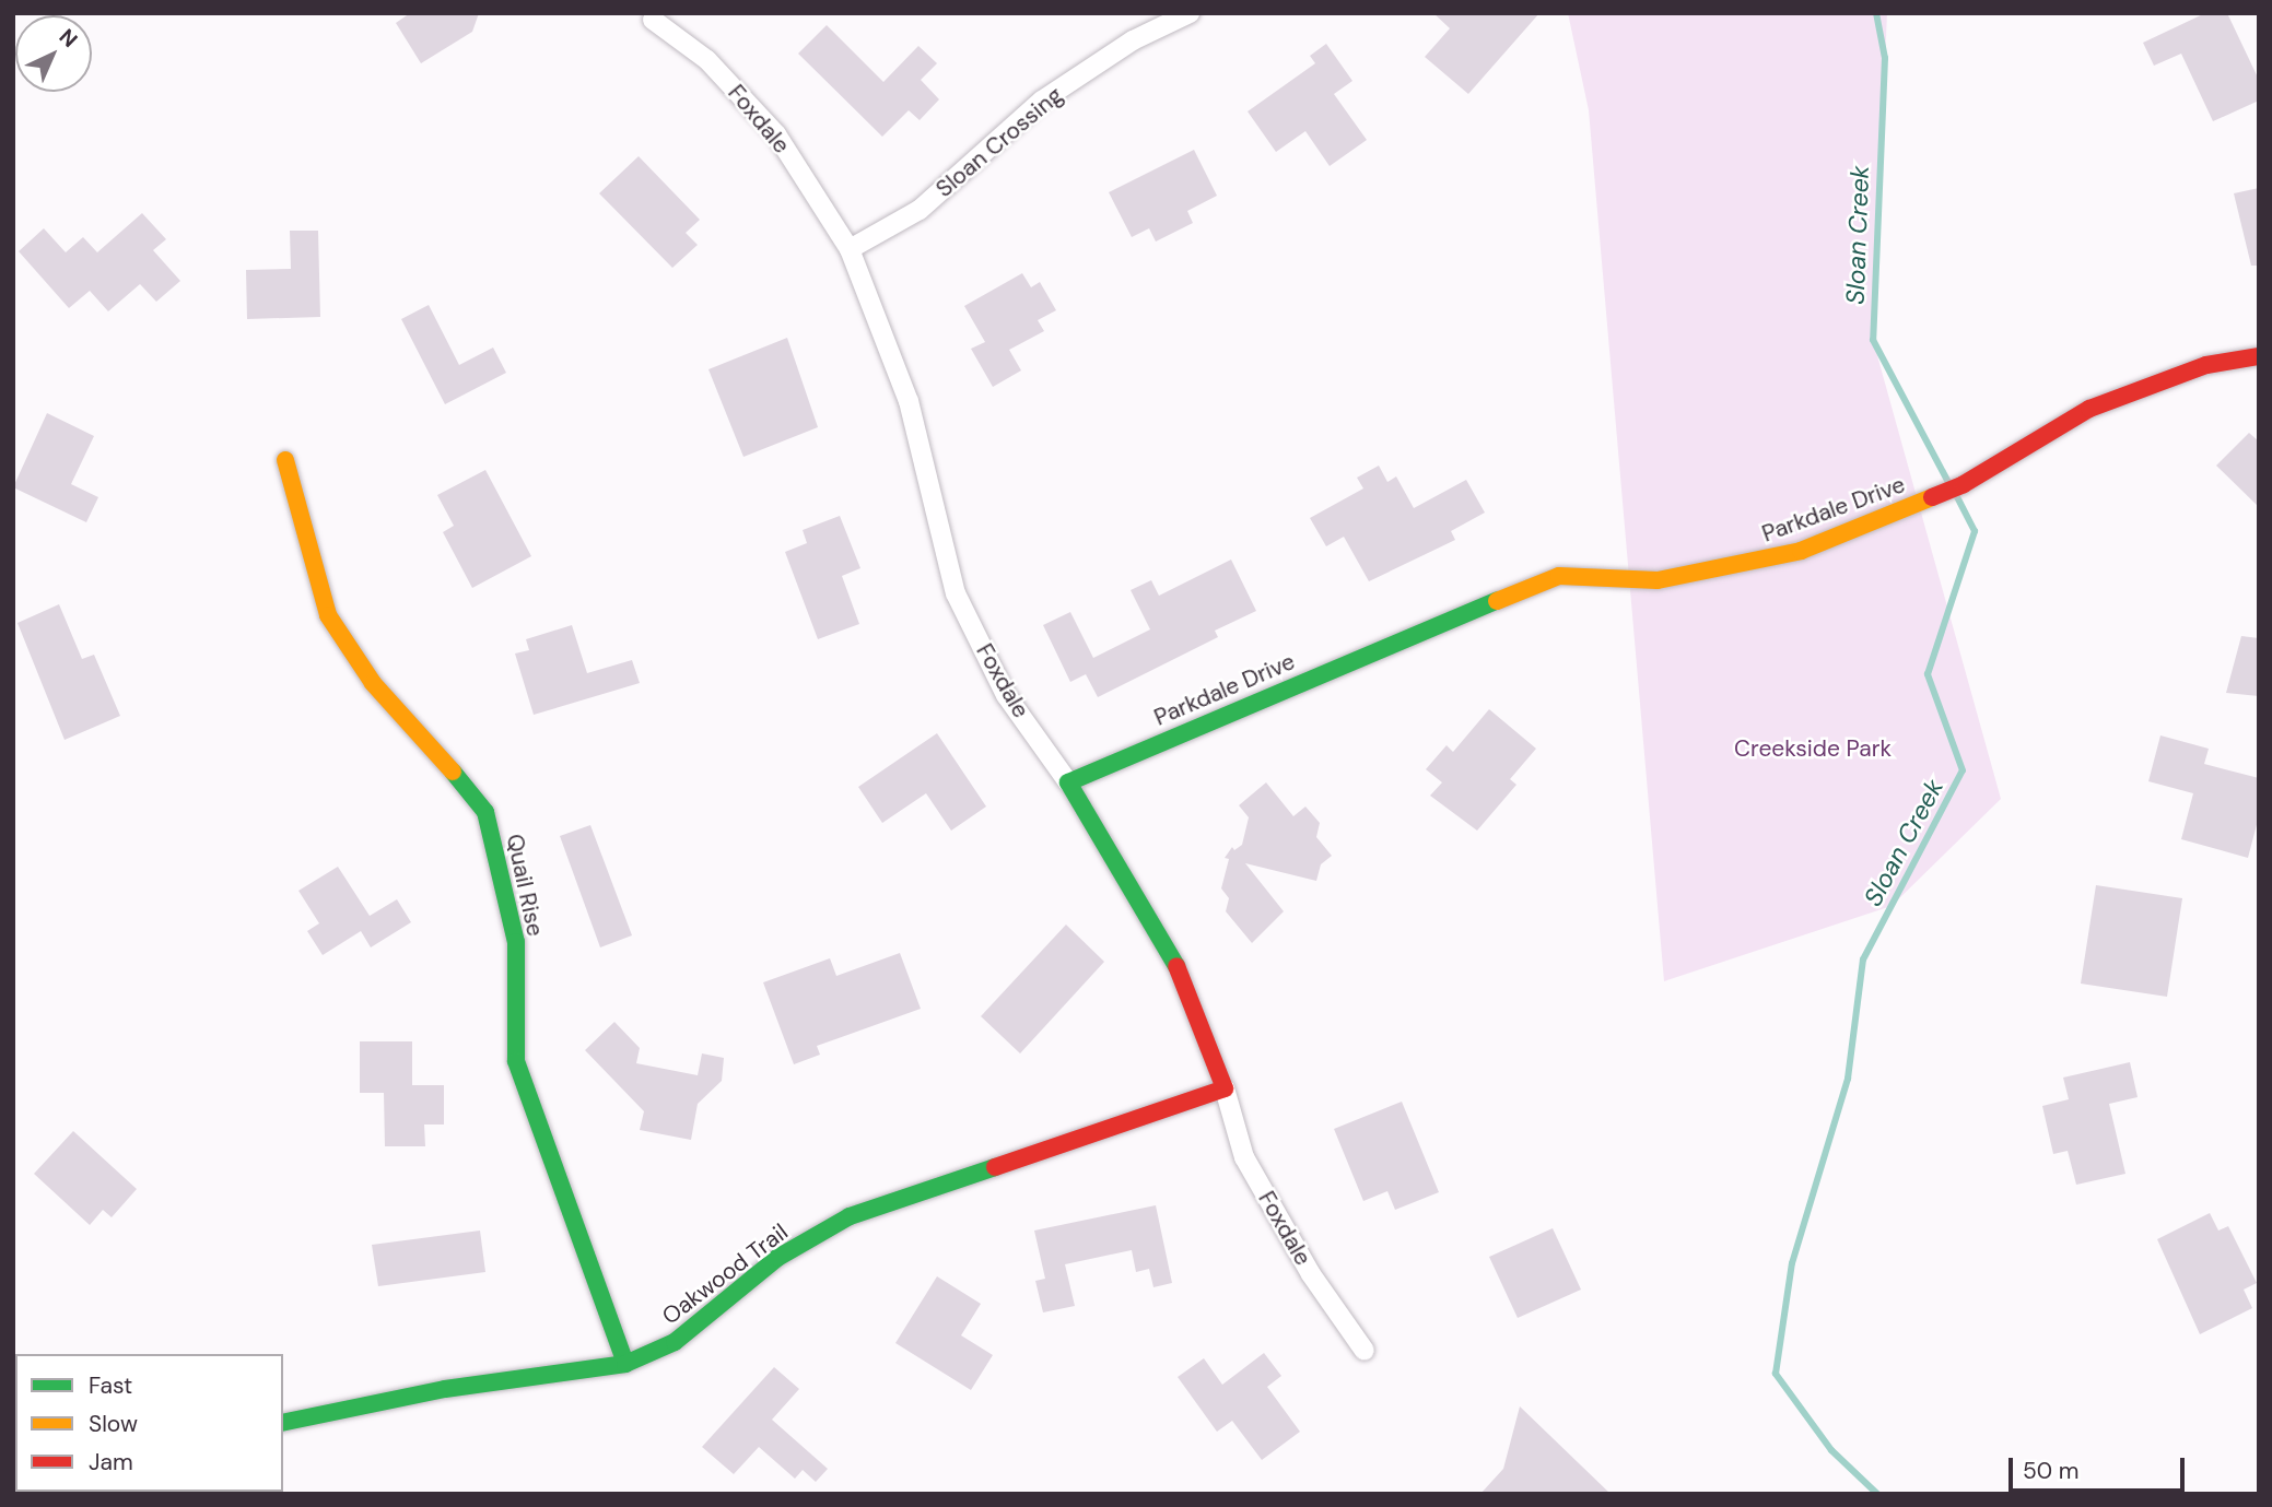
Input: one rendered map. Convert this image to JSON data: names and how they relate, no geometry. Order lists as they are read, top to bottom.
{
  "streets": {
    "street": [
      "Foxdale",
      "Sloan Crossing",
      "Parkdale Drive",
      "Quail Rise",
      "Oakwood Trail"
    ]
  },
  "crossings": [
    ["Foxdale", "Sloan Crossing"],
    ["Foxdale", "Parkdale Drive"],
    ["Foxdale", "Oakwood Trail"],
    ["Quail Rise", "Oakwood Trail"]
  ],
  "water": ["Sloan Creek"],
  "parks": ["Creekside Park"],
  "legend": ["Fast", "Slow", "Jam"],
  "scale_bar": "50 m",
  "north": "top right"
}
